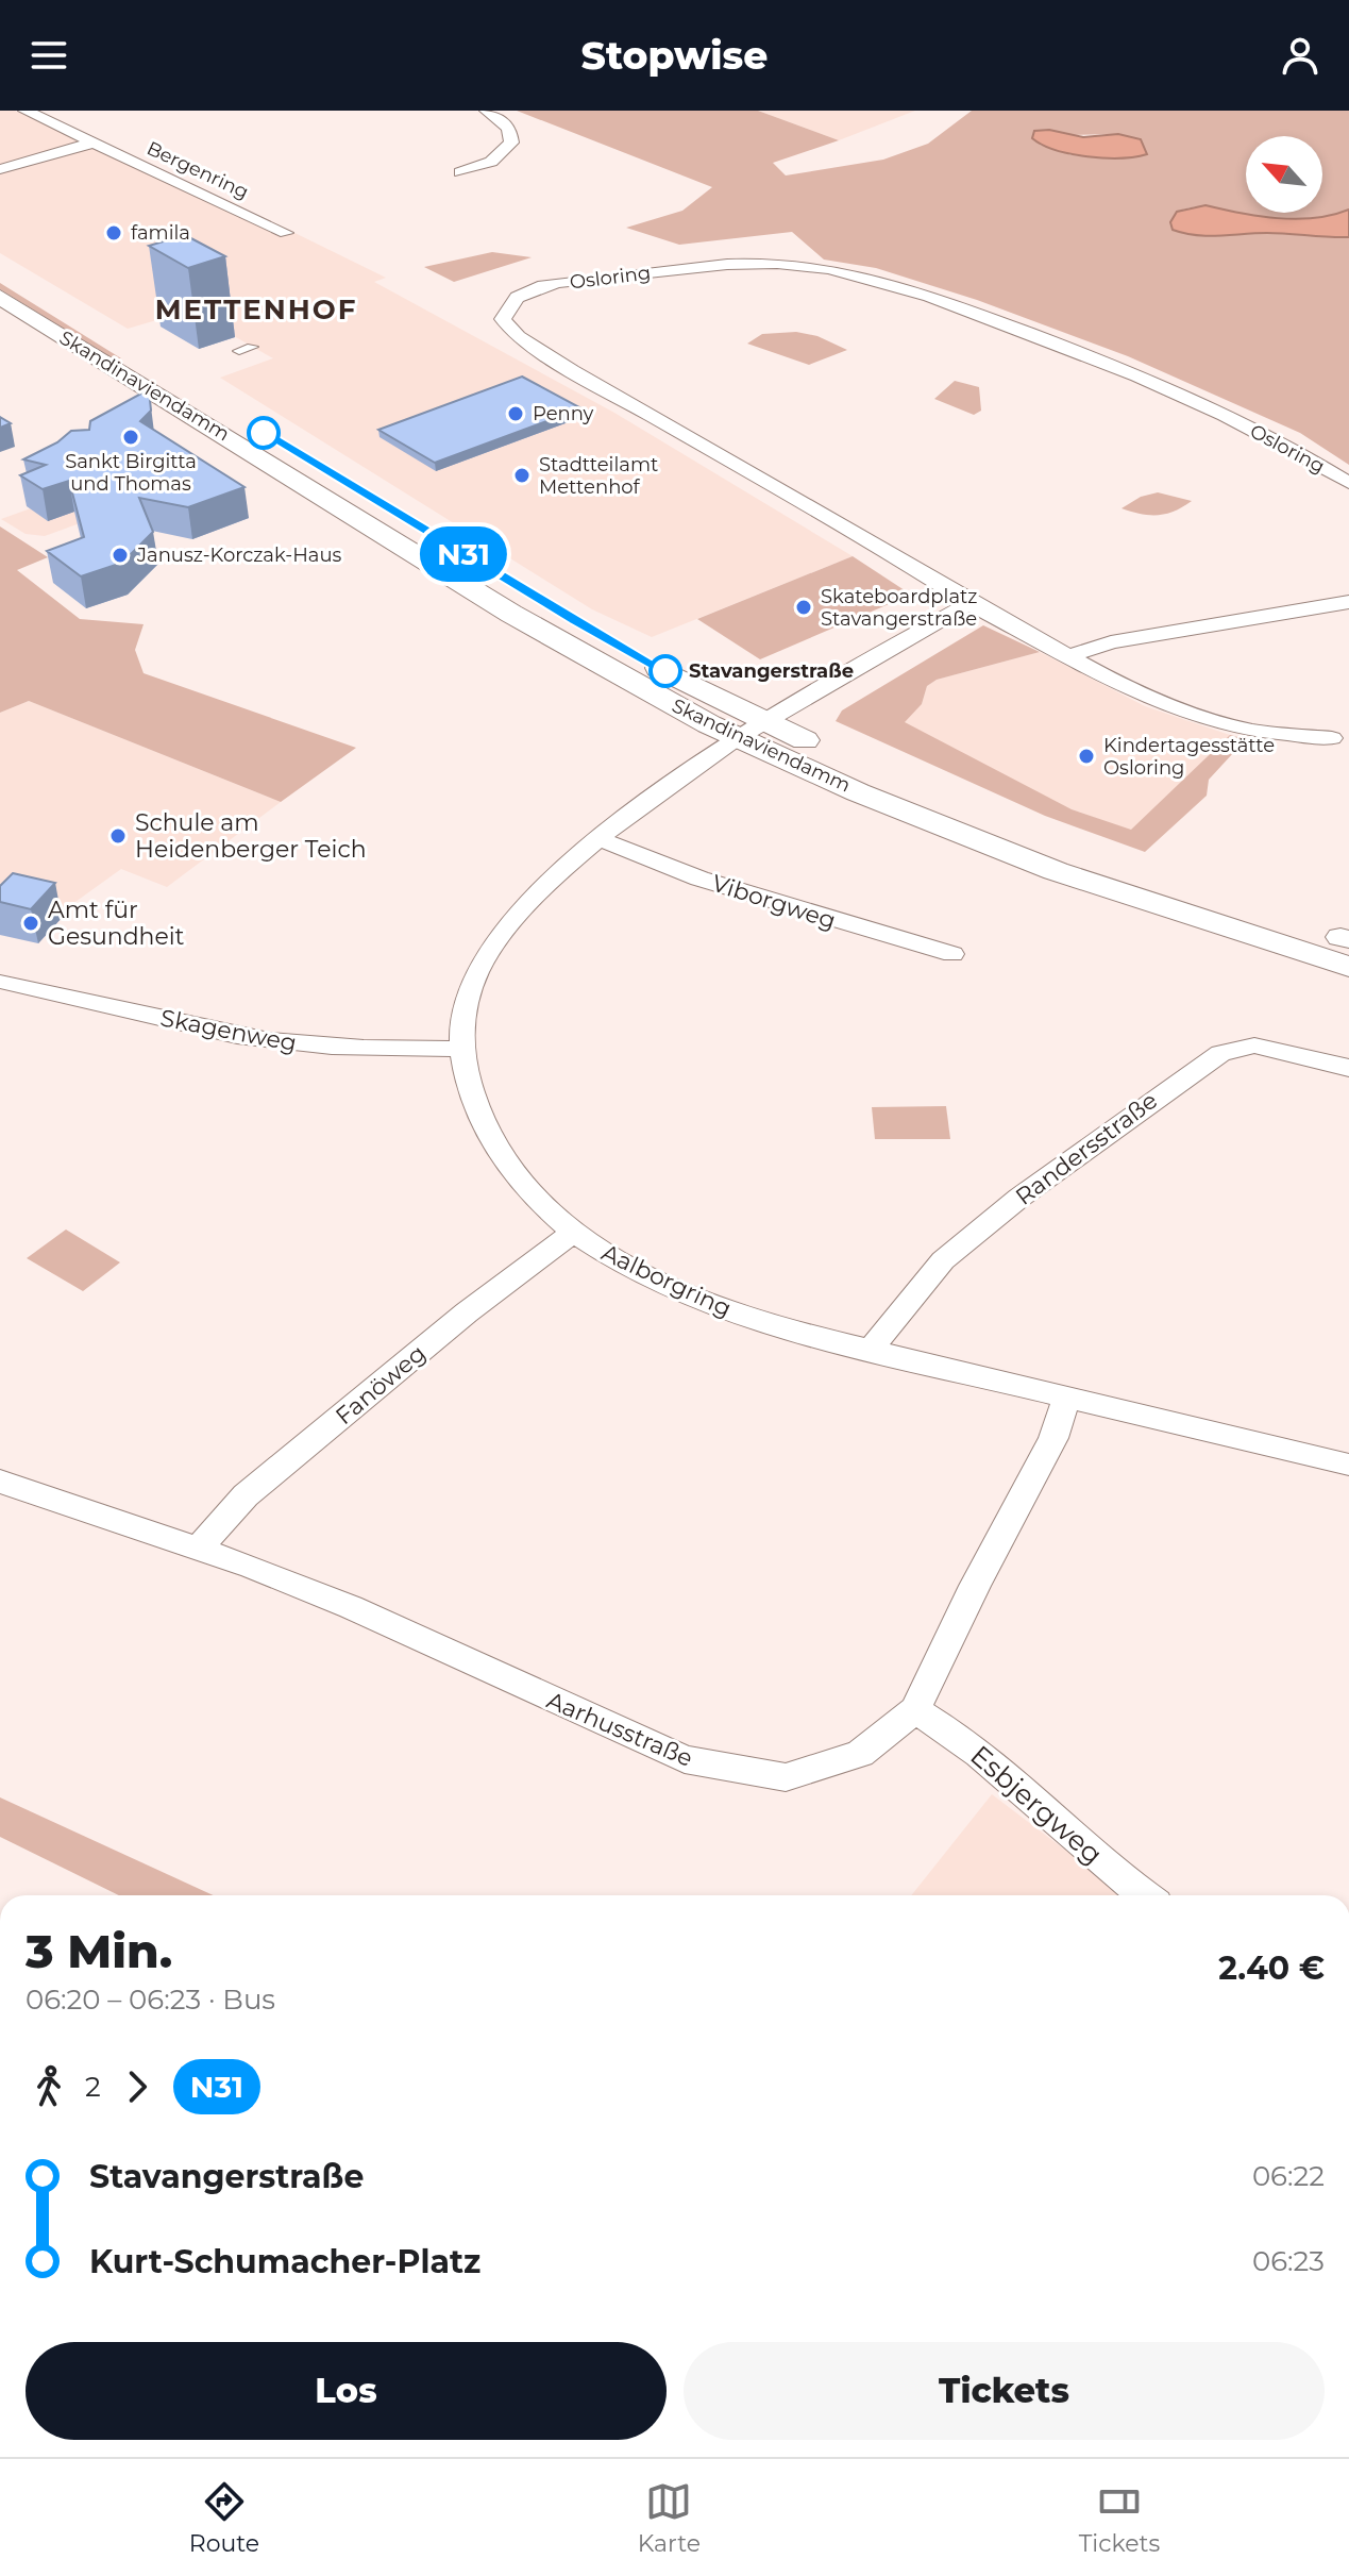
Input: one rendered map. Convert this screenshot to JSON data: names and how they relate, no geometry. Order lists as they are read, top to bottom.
{
  "streets": {
    "main road": ["Skandinaviendamm"],
    "street": [
      "Bergenring",
      "Osloring",
      "Viborgweg",
      "Skagenweg",
      "Randersstraße",
      "Aalborgring",
      "Fanöweg",
      "Aarhusstraße",
      "Esbjergweg"
    ]
  },
  "crossings": [
    ["Skandinaviendamm", "Aalborgring"],
    ["Viborgweg", "Aalborgring"],
    ["Skagenweg", "Aalborgring"],
    ["Randersstraße", "Aalborgring"],
    ["Aalborgring", "Fanöweg"],
    ["Aalborgring", "Aarhusstraße"],
    ["Fanöweg", "Aarhusstraße"],
    ["Aarhusstraße", "Esbjergweg"]
  ],
  "districts": ["METTENHOF"],
  "places": [
    "famila",
    "Penny",
    "Sankt Birgitta und Thomas",
    "Stadtteilamt Mettenhof",
    "Janusz-Korczak-Haus",
    "Skateboardplatz Stavangerstraße",
    "Stavangerstraße",
    "Kindertagesstätte Osloring",
    "Schule am Heidenberger Teich",
    "Amt für Gesundheit"
  ],
  "lines": ["bus line N31"],
  "north": "top left",
  "page": {
    "header": "Stopwise",
    "on_map": "N31",
    "heading": ["3 Min.", "06:20 – 06:23 · Bus", "2.40 €"],
    "legs": ["2", "N31"],
    "list": [
      {
        "name": "Stavangerstraße",
        "value": "06:22"
      },
      {
        "name": "Kurt-Schumacher-Platz",
        "value": "06:23"
      }
    ],
    "buttons": ["Los", "Tickets"],
    "tabs": ["Route", "Karte", "Tickets"]
  }
}
